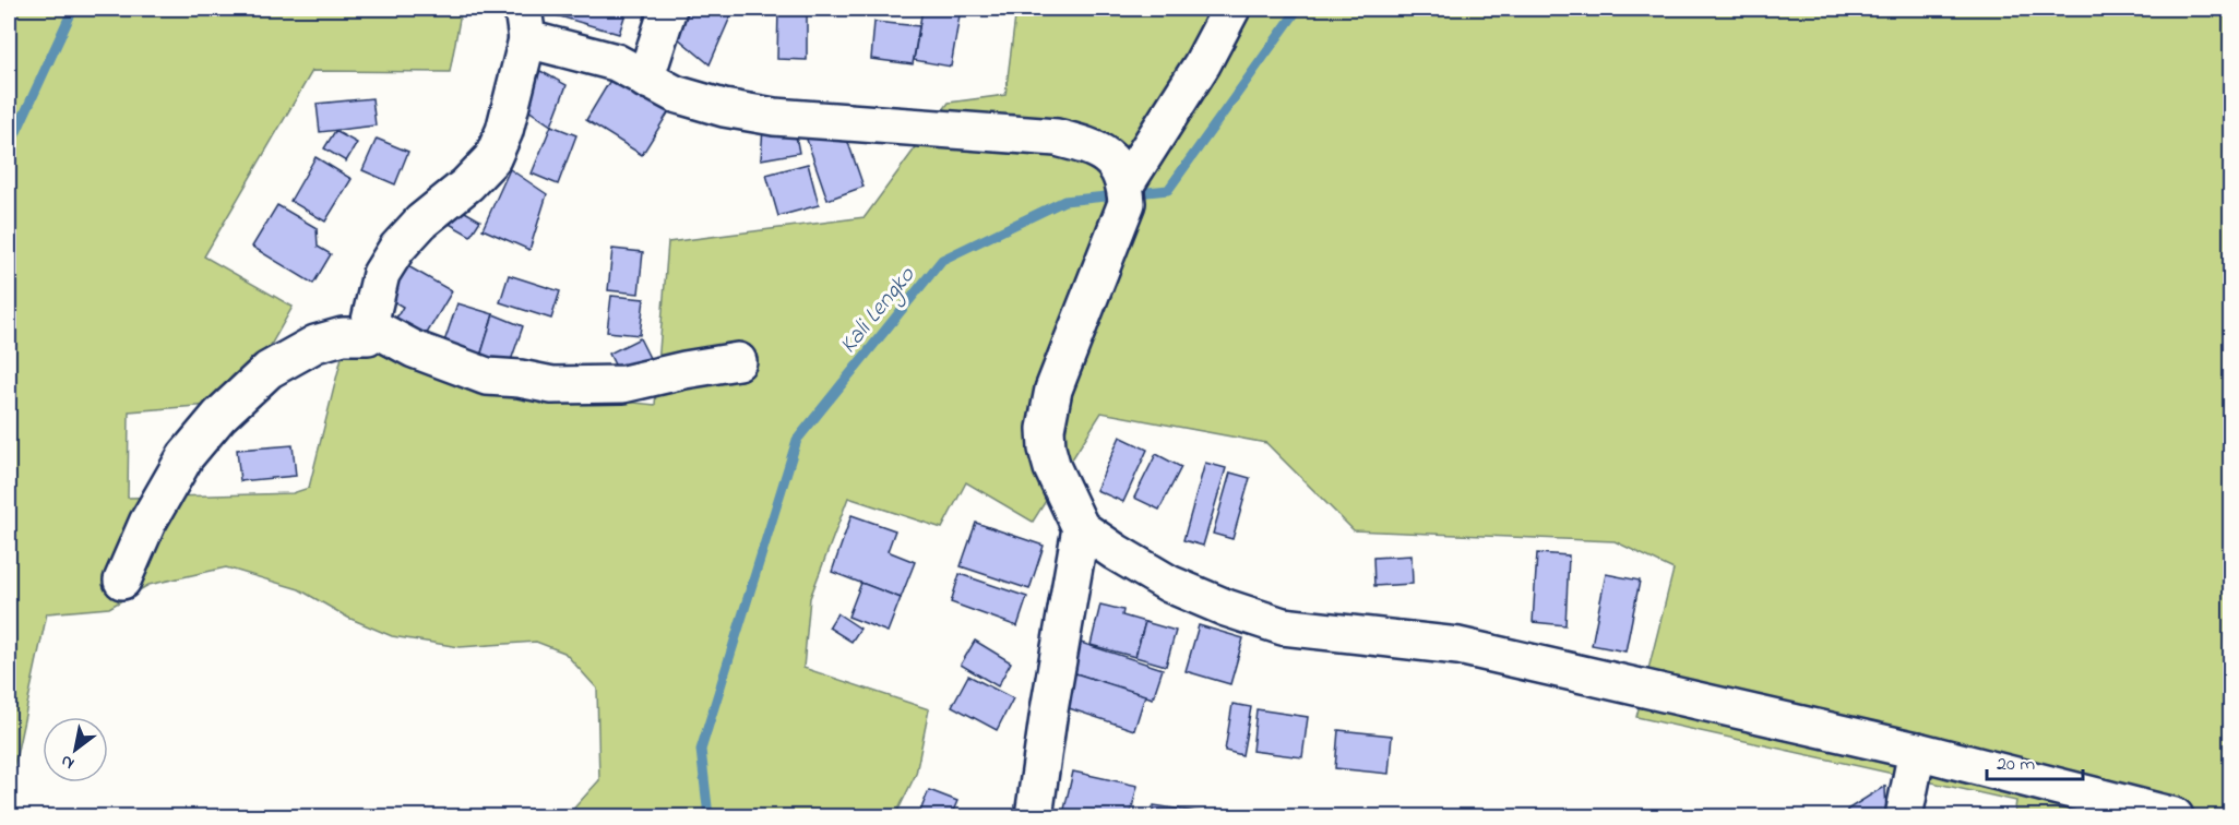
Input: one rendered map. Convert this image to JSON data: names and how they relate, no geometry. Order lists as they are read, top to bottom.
{
  "water": ["Kali Lengko"],
  "scale_bar": "20 m",
  "north": "bottom left"
}
